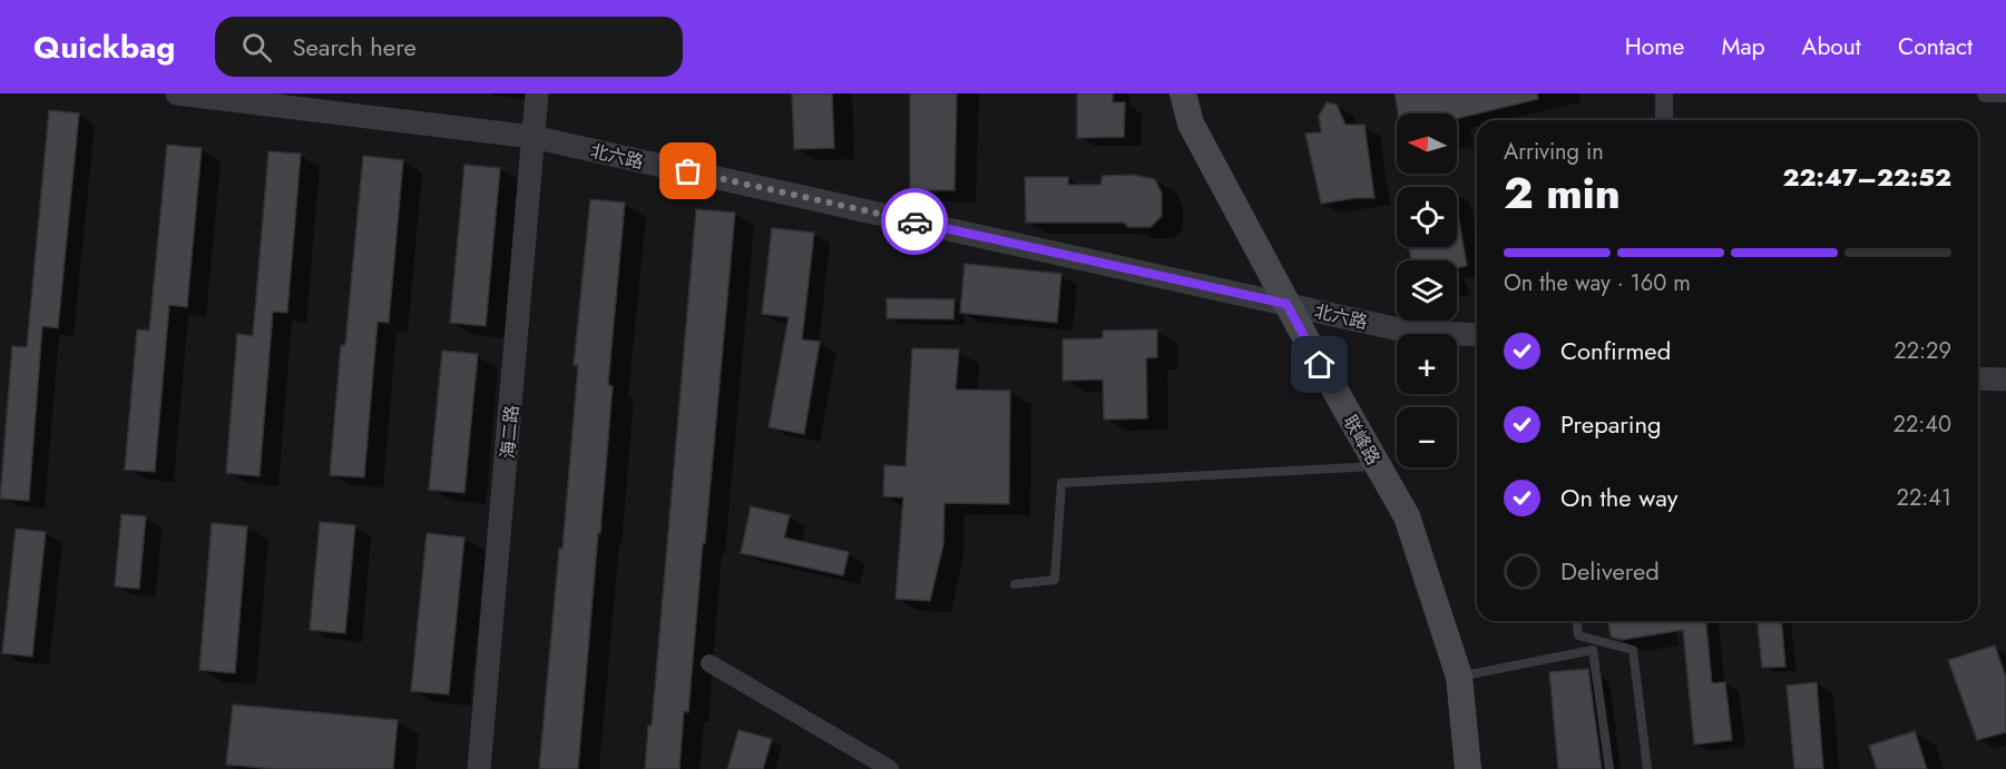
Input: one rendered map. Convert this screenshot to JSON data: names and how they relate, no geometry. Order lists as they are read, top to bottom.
{
  "streets": {
    "main road": ["联峰路"],
    "street": ["北六路", "海二路"]
  },
  "crossings": [
    ["北六路", "海二路"],
    ["北六路", "联峰路"]
  ],
  "north": "left",
  "page": {
    "header": "Quickbag",
    "search": "Search here",
    "nav": [
      "Home",
      "Map",
      "About",
      "Contact"
    ],
    "map_buttons": ["+", "−"],
    "heading": ["2 min", "Arriving in", "22:47–22:52"],
    "bar": "On the way · 160 m",
    "list": [
      ["Confirmed", "22:29"],
      ["Preparing", "22:40"],
      ["On the way", "22:41"],
      "Delivered"
    ]
  }
}
